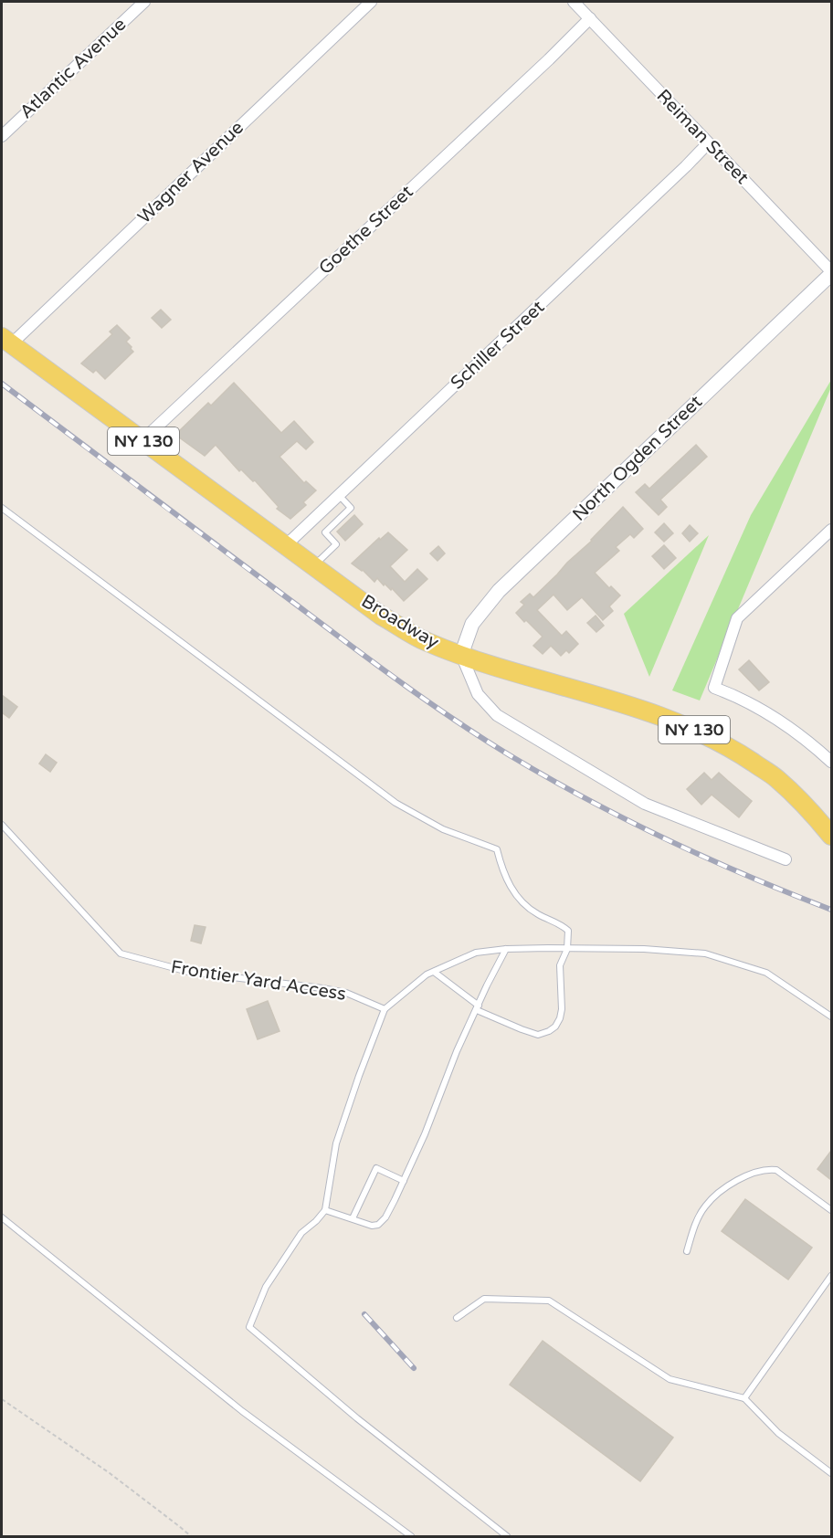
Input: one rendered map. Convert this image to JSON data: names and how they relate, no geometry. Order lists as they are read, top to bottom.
{
  "streets": {
    "main road": ["NY 130", "Broadway"],
    "street": [
      "Atlantic Avenue",
      "Reiman Street",
      "Wagner Avenue",
      "Goethe Street",
      "Schiller Street",
      "North Ogden Street"
    ],
    "lane": ["Frontier Yard Access"]
  },
  "crossings": [
    ["Reiman Street", "Goethe Street"],
    ["Reiman Street", "Schiller Street"],
    ["Reiman Street", "North Ogden Street"],
    ["Wagner Avenue", "Broadway"],
    ["Goethe Street", "Broadway"],
    ["Schiller Street", "Broadway"],
    ["North Ogden Street", "Broadway"]
  ]
}
